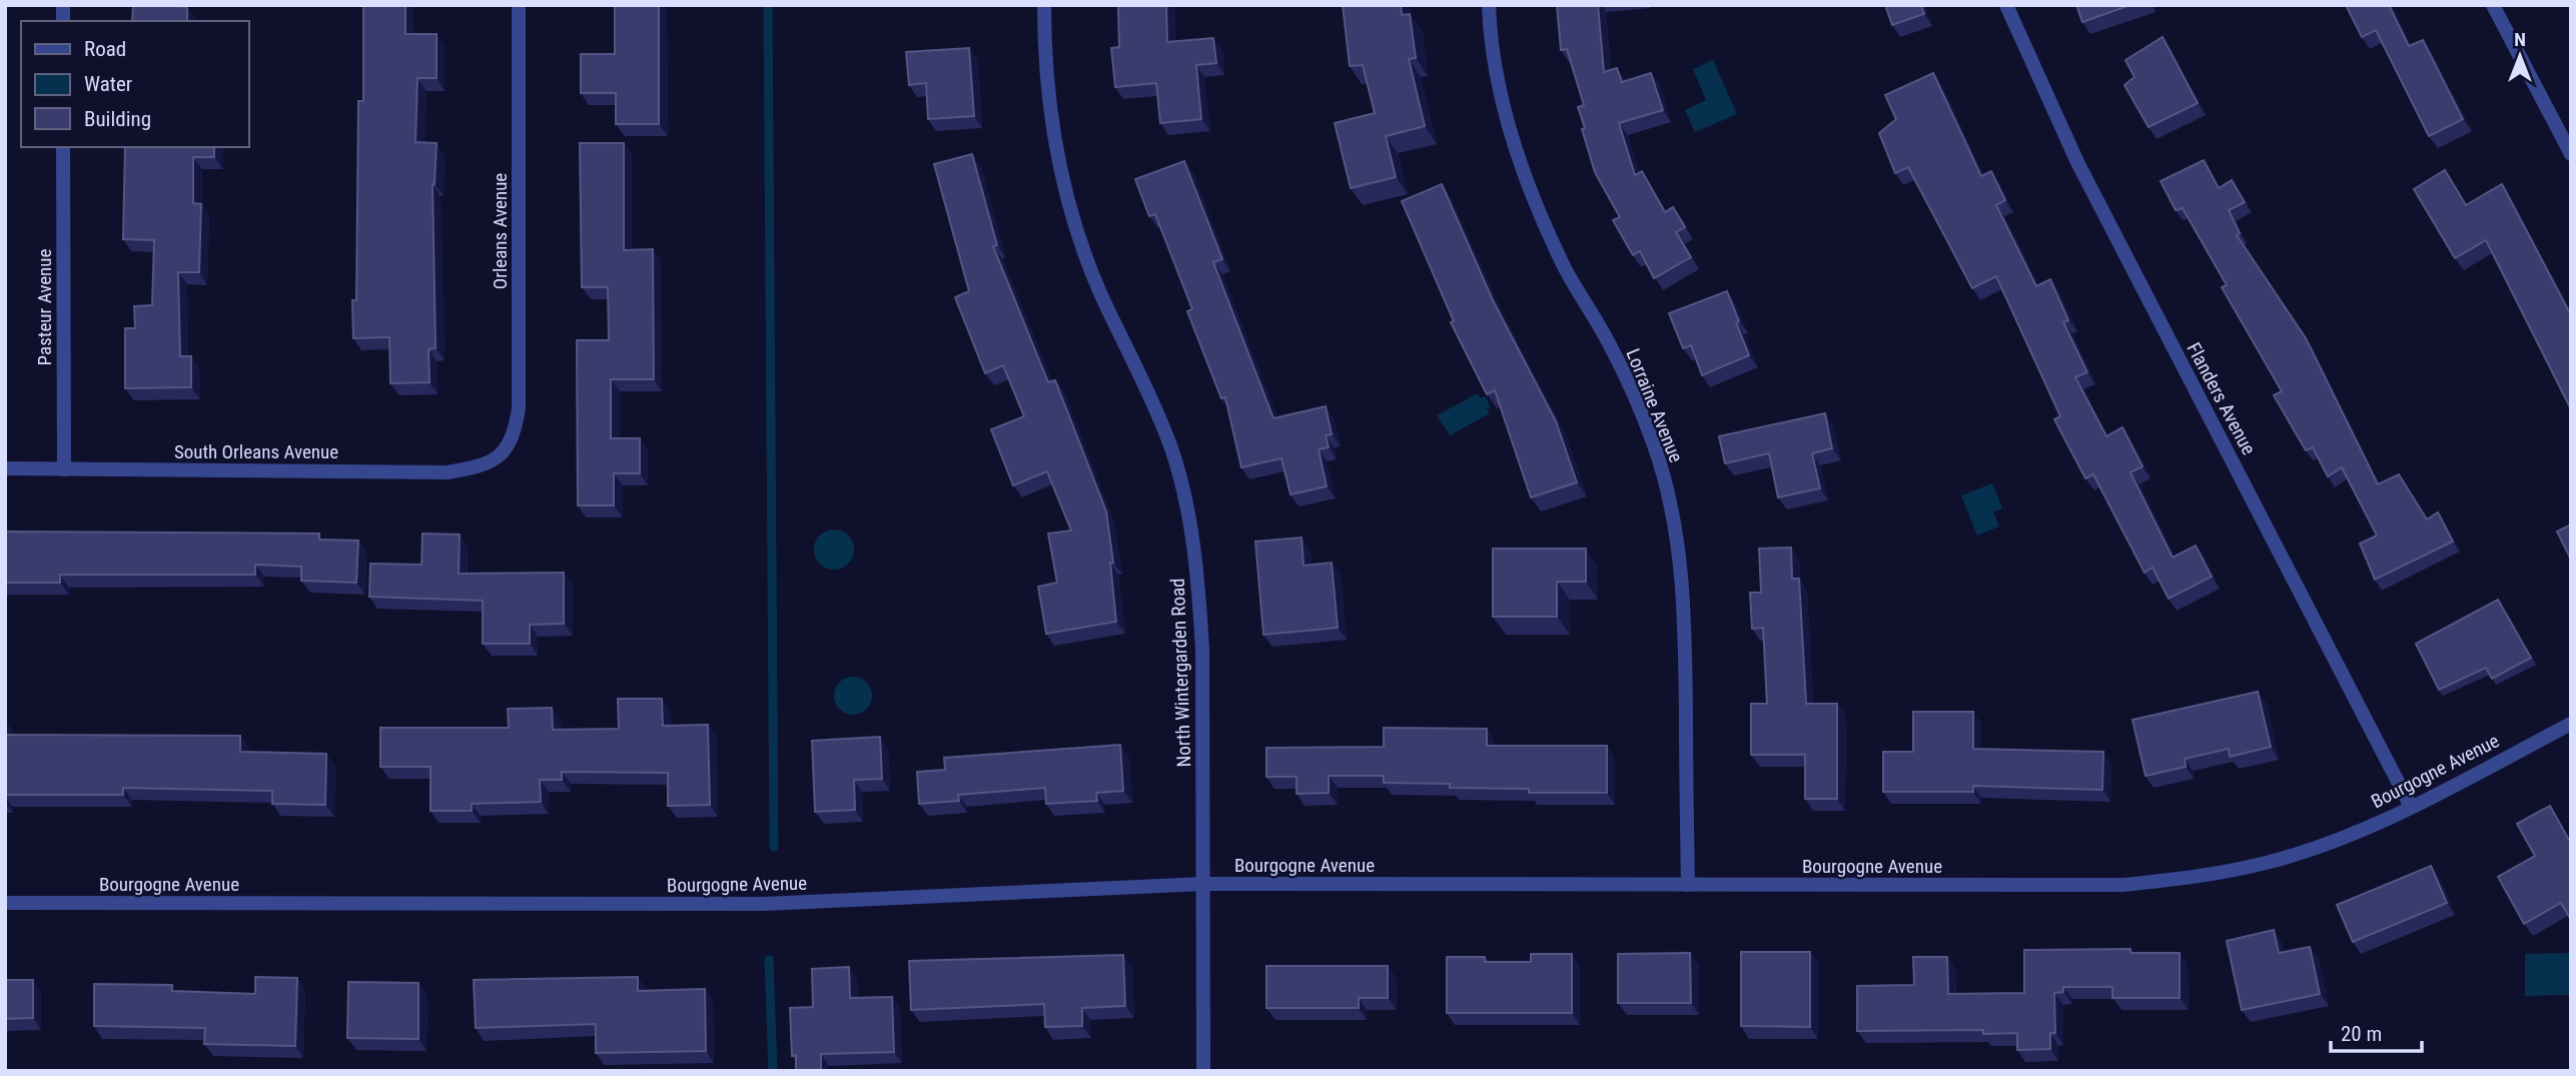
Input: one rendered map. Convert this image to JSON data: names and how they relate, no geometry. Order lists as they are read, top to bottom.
{
  "streets": {
    "street": [
      "Orleans Avenue",
      "Pasteur Avenue",
      "Flanders Avenue",
      "Lorraine Avenue",
      "South Orleans Avenue",
      "North Wintergarden Road",
      "Bourgogne Avenue"
    ]
  },
  "crossings": [
    ["Orleans Avenue", "South Orleans Avenue"],
    ["Pasteur Avenue", "South Orleans Avenue"],
    ["Flanders Avenue", "Bourgogne Avenue"],
    ["Lorraine Avenue", "Bourgogne Avenue"],
    ["North Wintergarden Road", "Bourgogne Avenue"]
  ],
  "legend": ["Road", "Water", "Building"],
  "scale_bar": "20 m",
  "north": "top"
}
